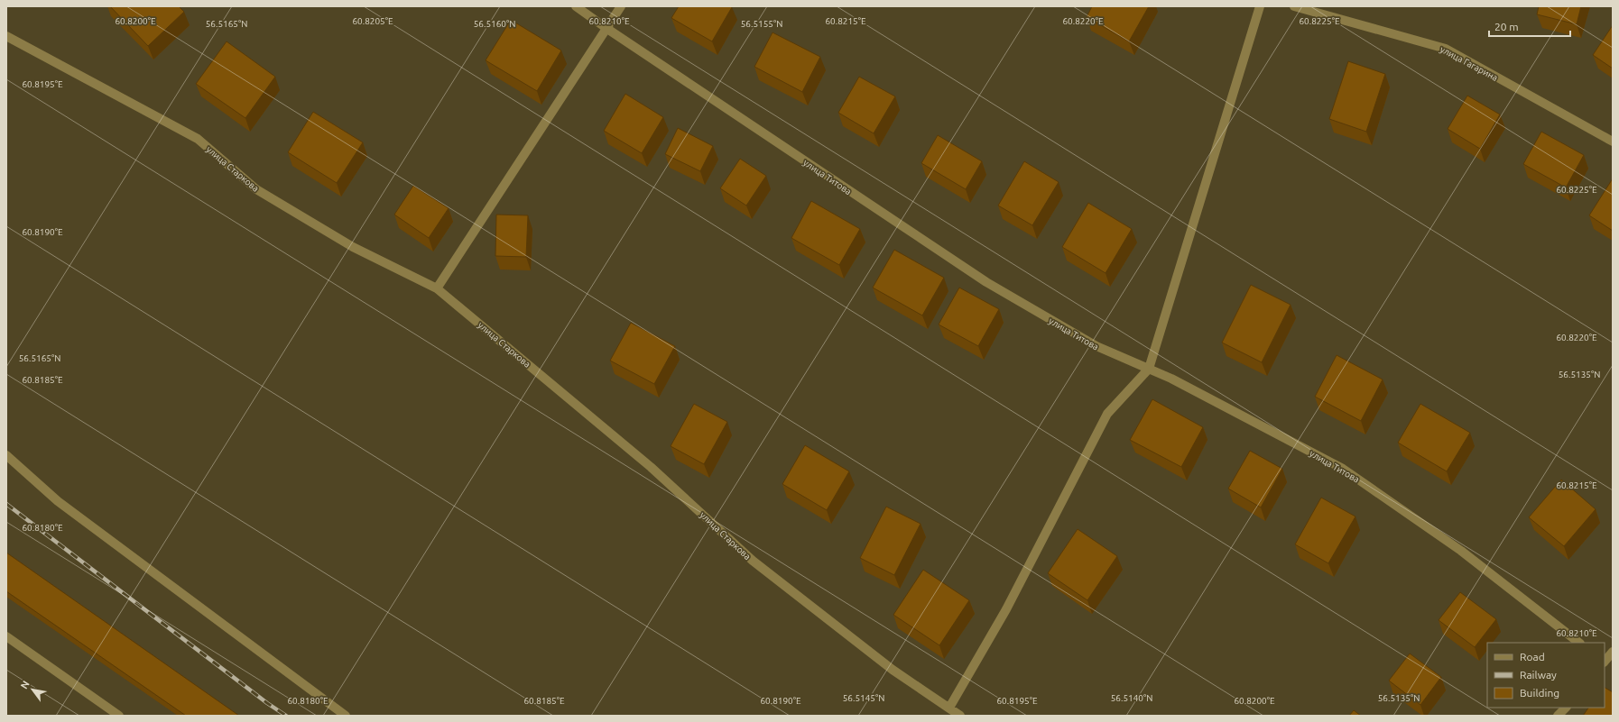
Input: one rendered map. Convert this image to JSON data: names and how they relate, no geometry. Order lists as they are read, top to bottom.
{
  "streets": {
    "street": ["улица Гагарина", "улица Старкова", "улица Титова"]
  },
  "legend": ["Road", "Railway", "Building"],
  "scale_bar": "20 m",
  "north": "top left",
  "coordinates": [
    "60.8200°E",
    "60.8205°E",
    "60.8210°E",
    "60.8215°E",
    "60.8220°E",
    "60.8225°E",
    "56.5165°N",
    "56.5160°N",
    "56.5155°N",
    "60.8195°E",
    "60.8190°E",
    "56.5135°N",
    "60.8185°E",
    "60.8180°E",
    "56.5145°N",
    "56.5140°N"
  ]
}
